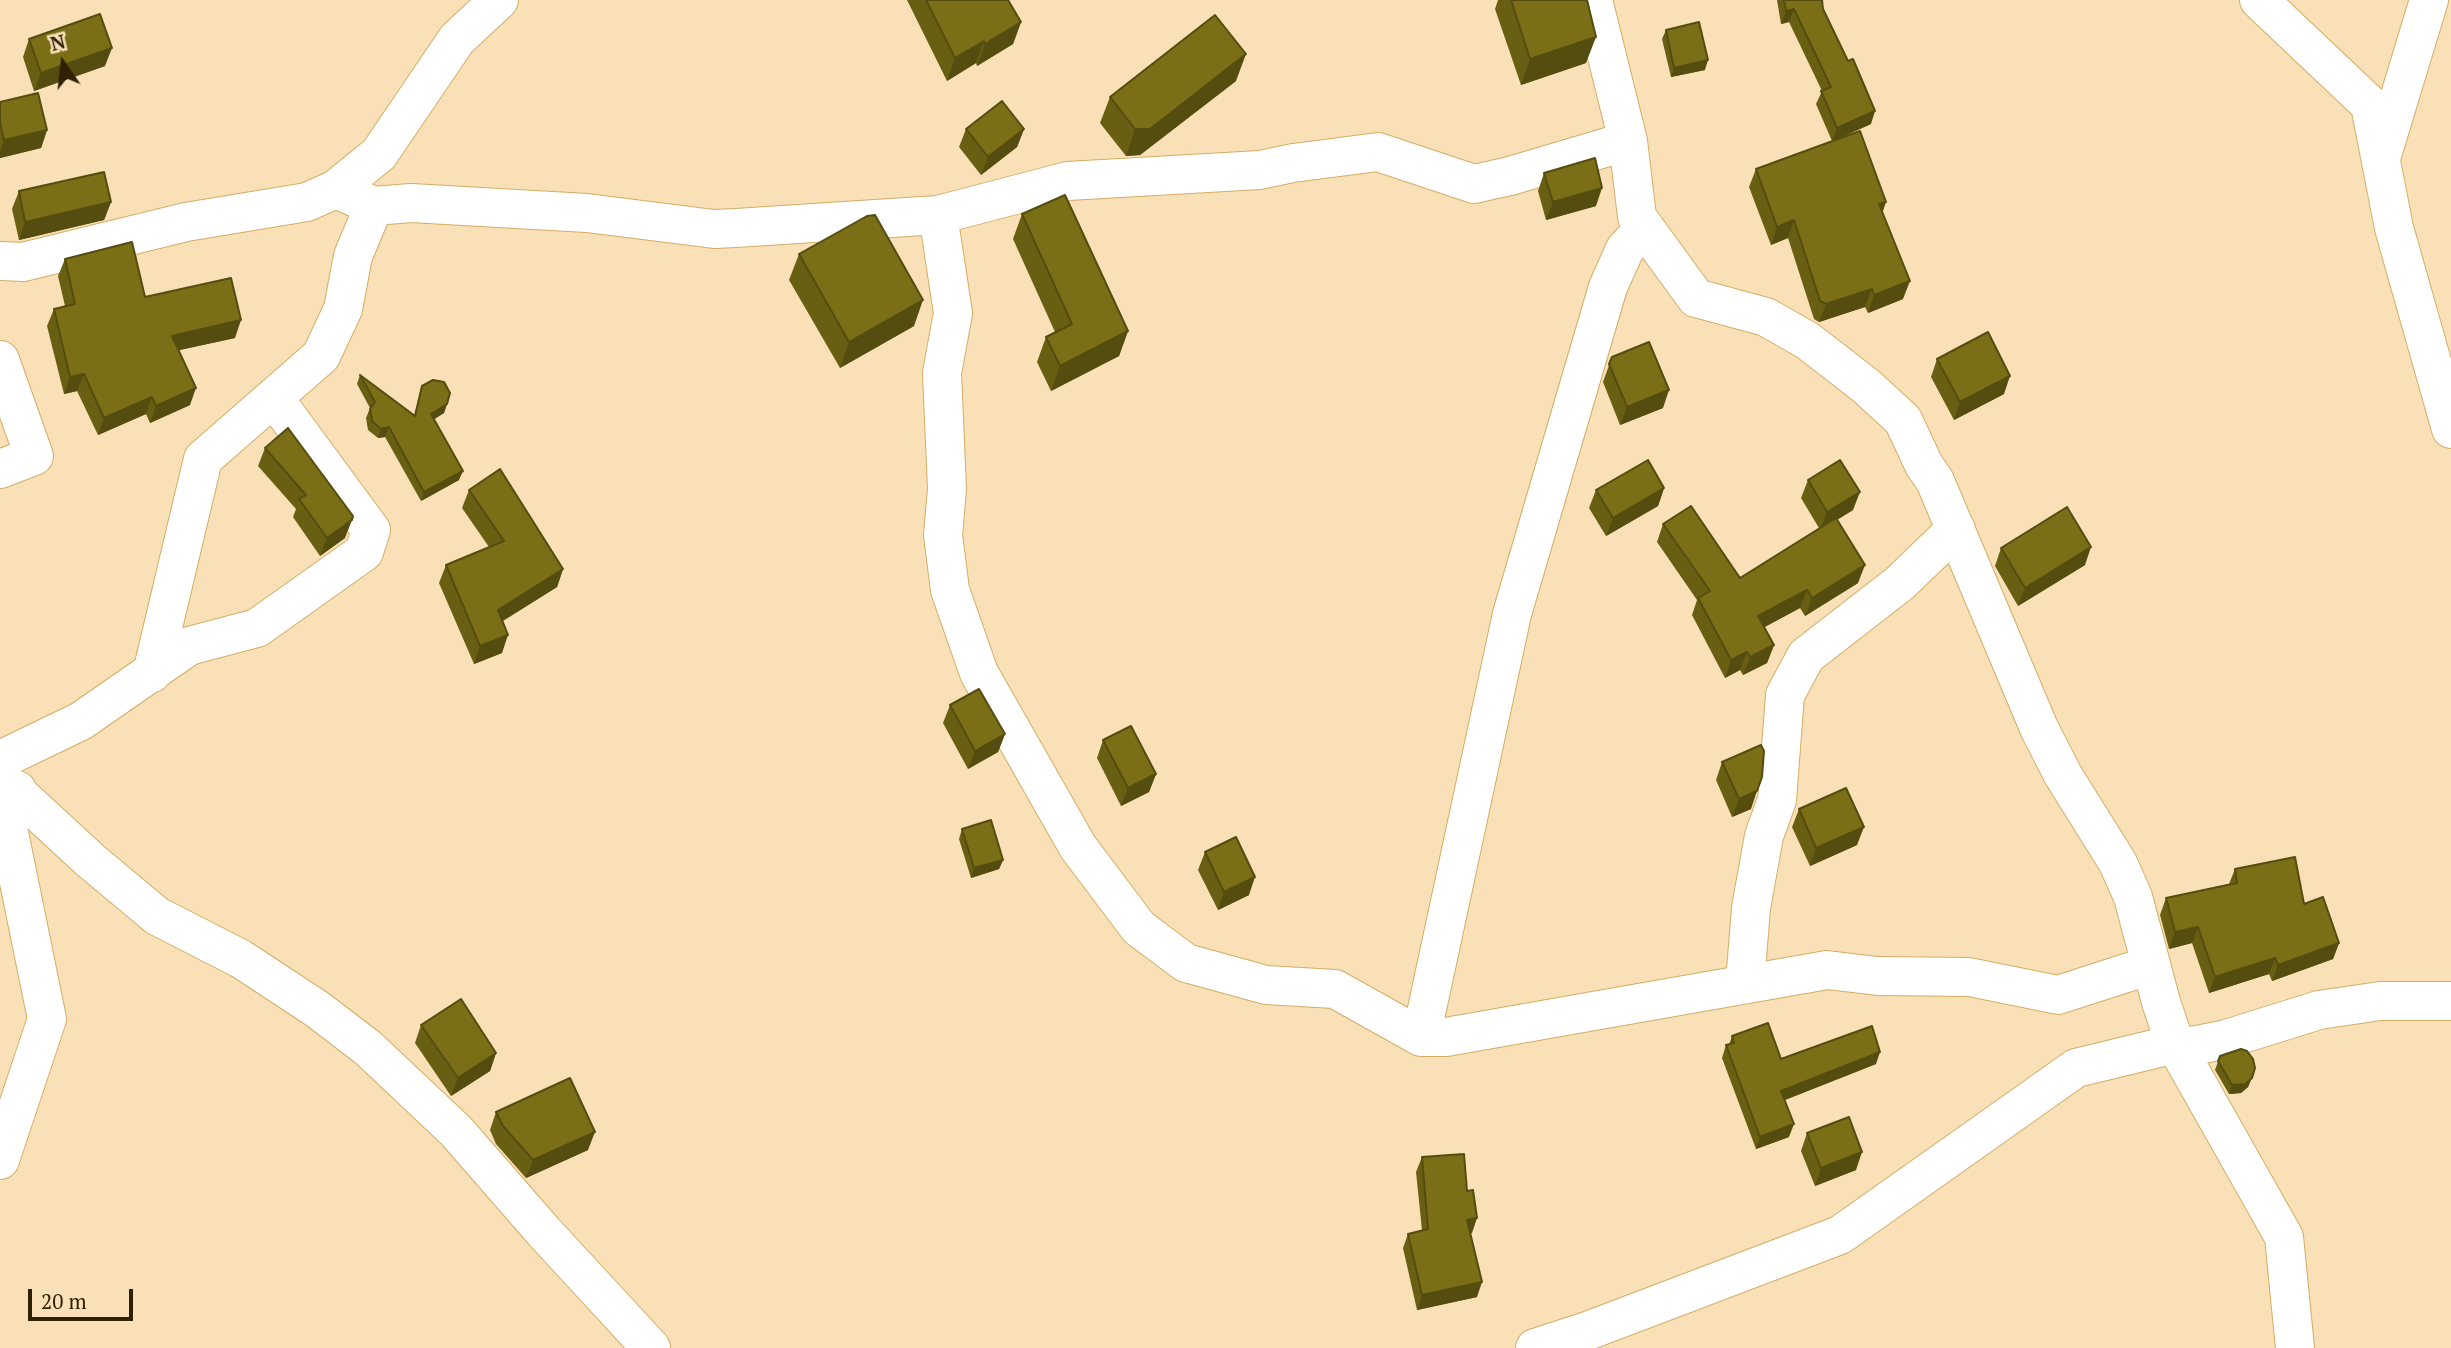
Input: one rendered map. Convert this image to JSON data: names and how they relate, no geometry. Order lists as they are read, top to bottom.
{
  "scale_bar": "20 m",
  "north": "top"
}
